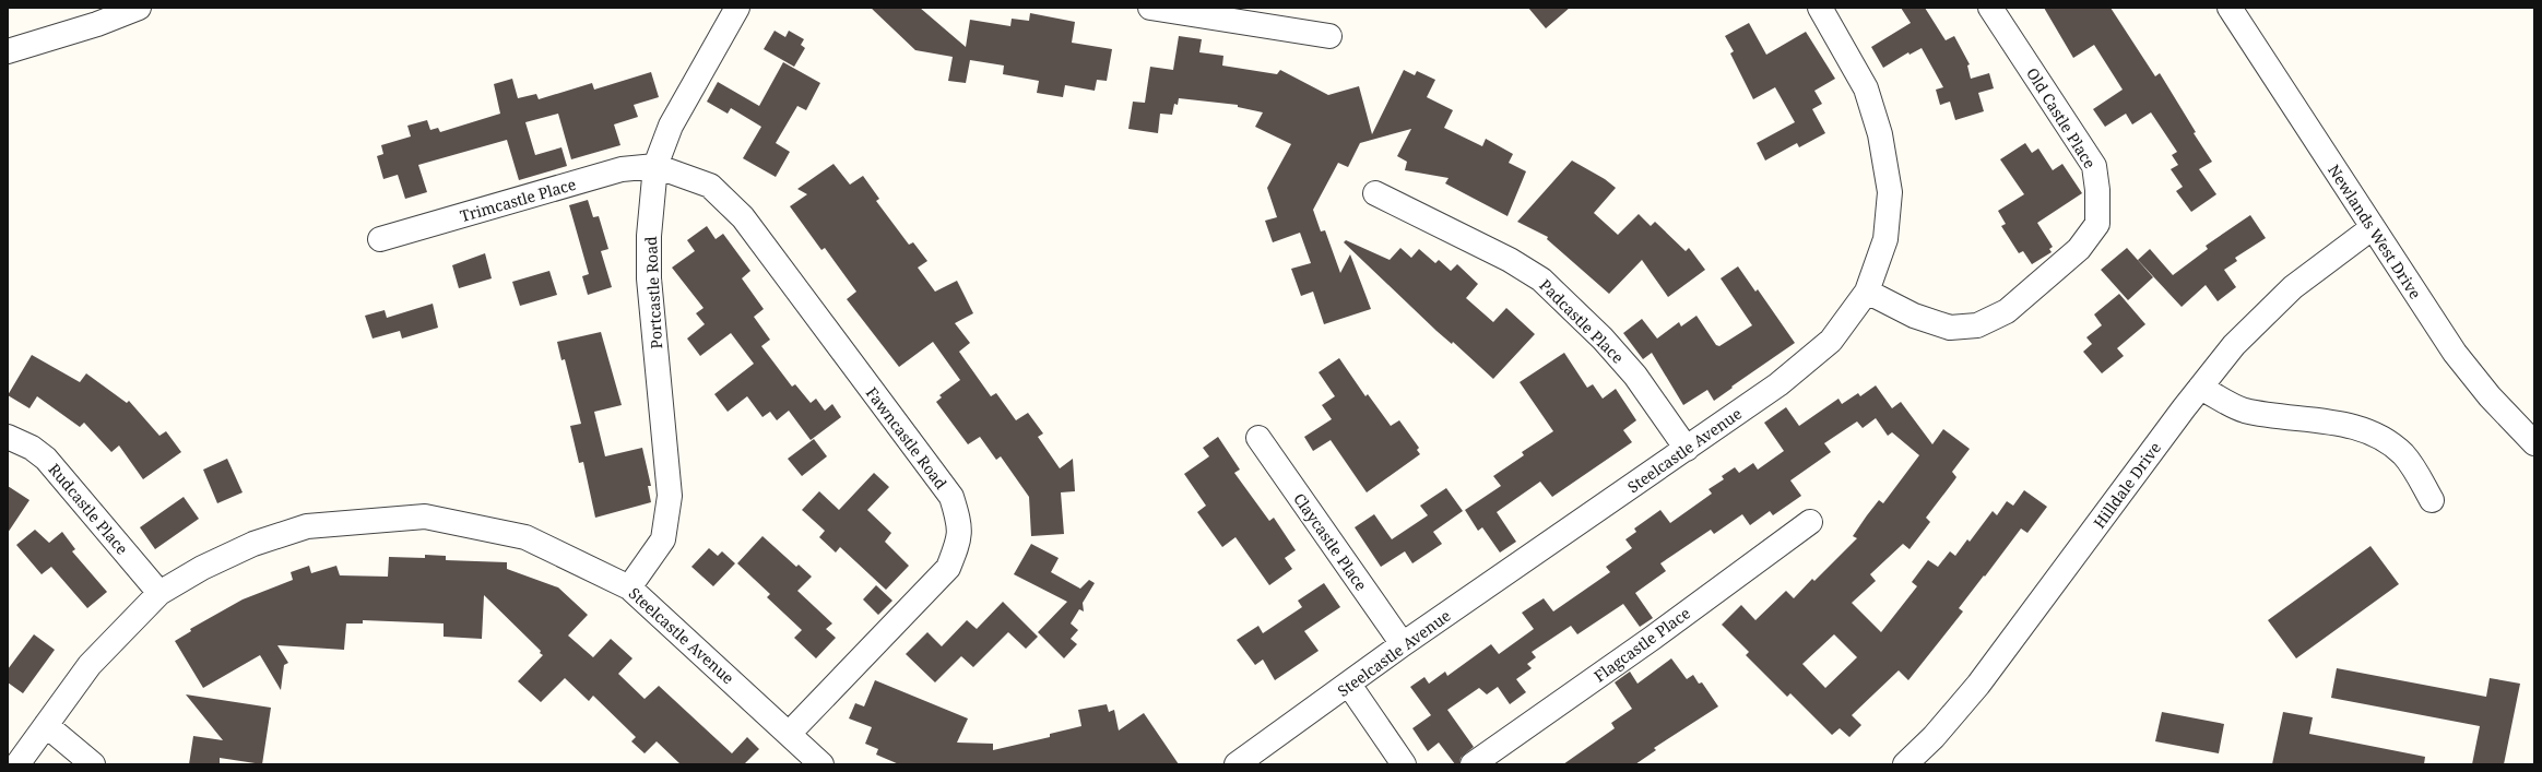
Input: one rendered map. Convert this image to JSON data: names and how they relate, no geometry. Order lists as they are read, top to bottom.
{
  "streets": {
    "street": [
      "Old Castle Place",
      "Trimcastle Place",
      "Newlands West Drive",
      "Portcastle Road",
      "Padcastle Place",
      "Fawncastle Road",
      "Steelcastle Avenue",
      "Hilldale Drive",
      "Rudcastle Place",
      "Claycastle Place",
      "Flagcastle Place"
    ]
  },
  "crossings": [
    ["Old Castle Place", "Steelcastle Avenue"],
    ["Trimcastle Place", "Portcastle Road"],
    ["Trimcastle Place", "Fawncastle Road"],
    ["Newlands West Drive", "Hilldale Drive"],
    ["Portcastle Road", "Fawncastle Road"],
    ["Portcastle Road", "Steelcastle Avenue"],
    ["Padcastle Place", "Steelcastle Avenue"],
    ["Fawncastle Road", "Steelcastle Avenue"],
    ["Steelcastle Avenue", "Rudcastle Place"],
    ["Steelcastle Avenue", "Claycastle Place"]
  ]
}
